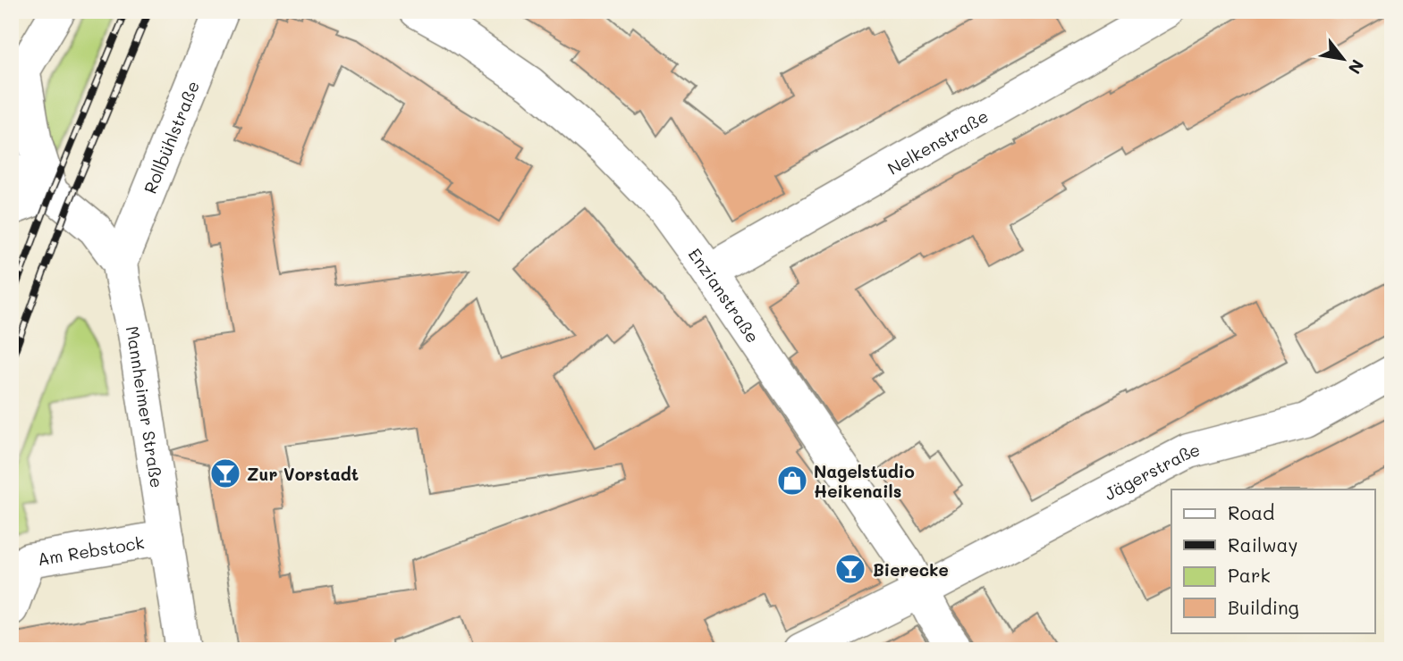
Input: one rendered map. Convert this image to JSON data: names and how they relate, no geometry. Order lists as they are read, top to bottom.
{
  "streets": {
    "street": [
      "Rollbühlstraße",
      "Nelkenstraße",
      "Enzianstraße",
      "Mannheimer Straße",
      "Jägerstraße",
      "Am Rebstock"
    ]
  },
  "crossings": [
    ["Rollbühlstraße", "Mannheimer Straße"],
    ["Nelkenstraße", "Enzianstraße"],
    ["Enzianstraße", "Jägerstraße"],
    ["Mannheimer Straße", "Am Rebstock"]
  ],
  "places": {
    "bar": ["Zur Vorstadt", "Bierecke"],
    "shop": ["Nagelstudio Heikenails"]
  },
  "legend": [
    "Road",
    "Railway",
    "Park",
    "Building"
  ],
  "north": "bottom right"
}
